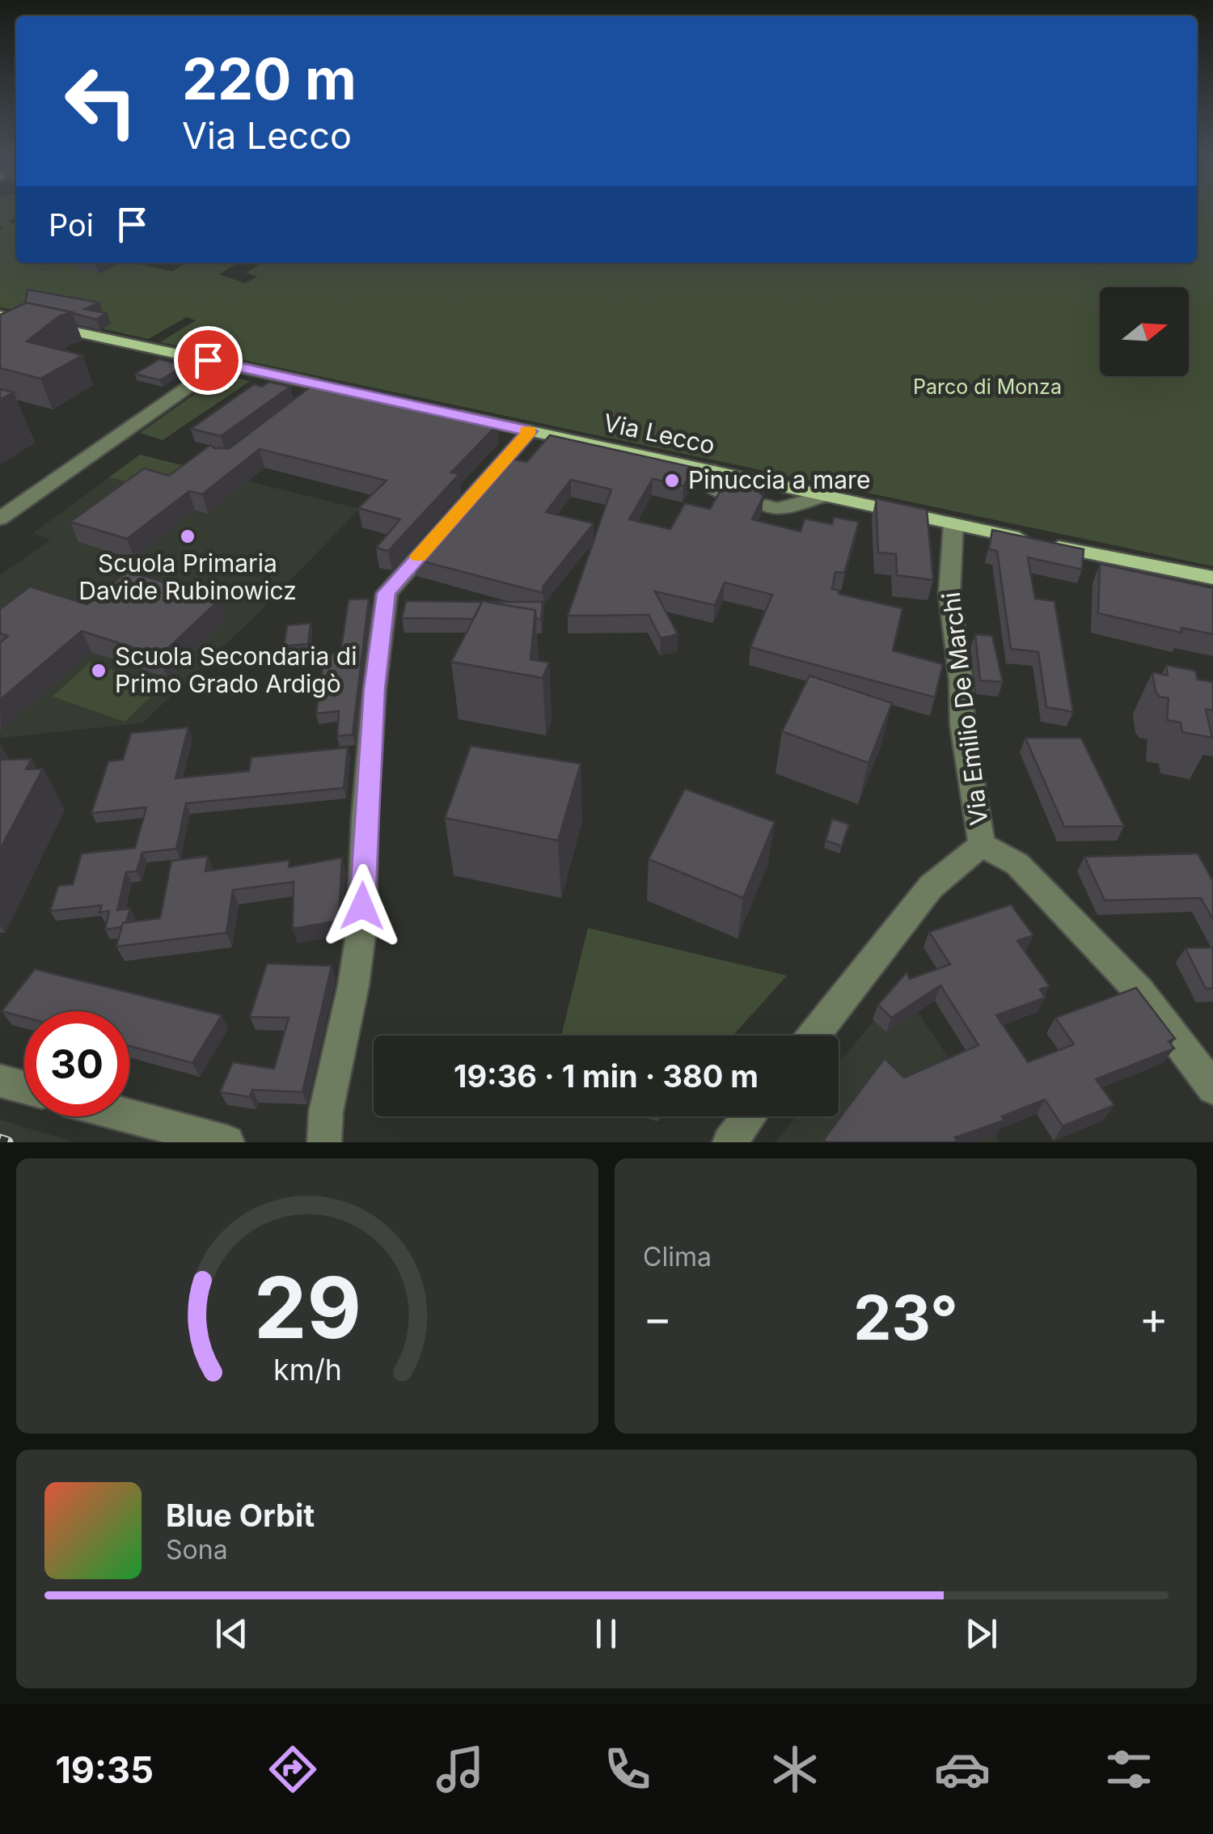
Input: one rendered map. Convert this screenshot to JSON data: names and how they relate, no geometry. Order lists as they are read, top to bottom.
{
  "streets": {
    "main road": ["Via Lecco"],
    "street": ["Via Emilio De Marchi"]
  },
  "crossings": [
    ["Via Lecco", "Via Emilio De Marchi"]
  ],
  "parks": ["Parco di Monza"],
  "places": ["Pinuccia a mare", "Scuola Primaria Davide Rubinowicz", "Scuola Secondaria di Primo Grado Ardigò"],
  "north": "right",
  "page": {
    "turn": ["220 m", "Via Lecco"],
    "then": "Poi",
    "limit": "30",
    "trip": "19:36 · 1 min · 380 m",
    "tile": "Clima",
    "heat": ["−", "23°", "+"],
    "song": ["Blue Orbit", "Sona"],
    "tabs": "19:35",
    "gauge": ["29", "km/h"]
  }
}
